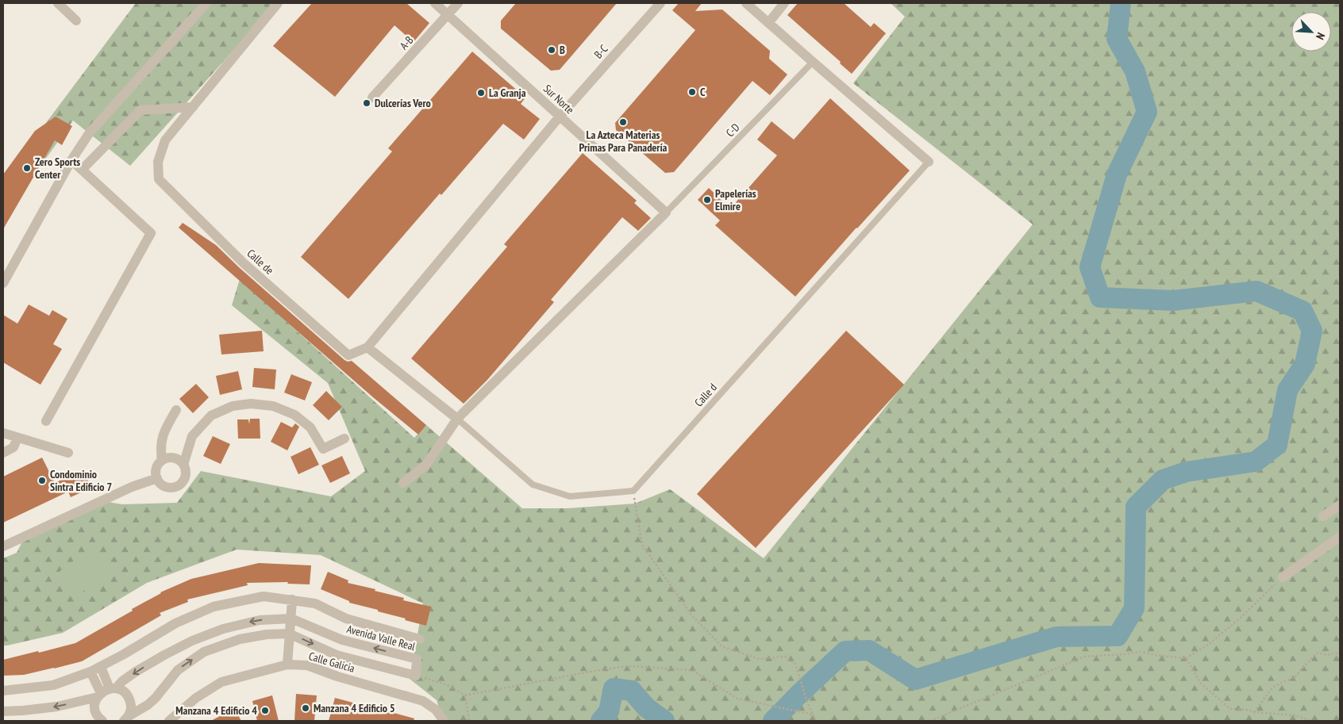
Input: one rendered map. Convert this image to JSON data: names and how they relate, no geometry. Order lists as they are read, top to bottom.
{
  "streets": {
    "street": [
      "A-B",
      "B-C",
      "Sur Norte",
      "Calle de",
      "Avenida Valle Real",
      "Calle Galicia"
    ],
    "lane": ["C-D", "Calle d"]
  },
  "crossings": [
    ["A-B", "Sur Norte"],
    ["B-C", "Sur Norte"],
    ["B-C", "Calle de"],
    ["Sur Norte", "C-D"]
  ],
  "places": [
    "B",
    "C",
    "La Granja",
    "Dulcerías Vero",
    "La Azteca Materias Primas Para Panadería",
    "Zero Sports Center",
    "Papelerías Elmire",
    "Condominio Sintra Edificio 7",
    "Manzana 4 Edificio 5",
    "Manzana 4 Edificio 4"
  ],
  "north": "bottom right"
}
